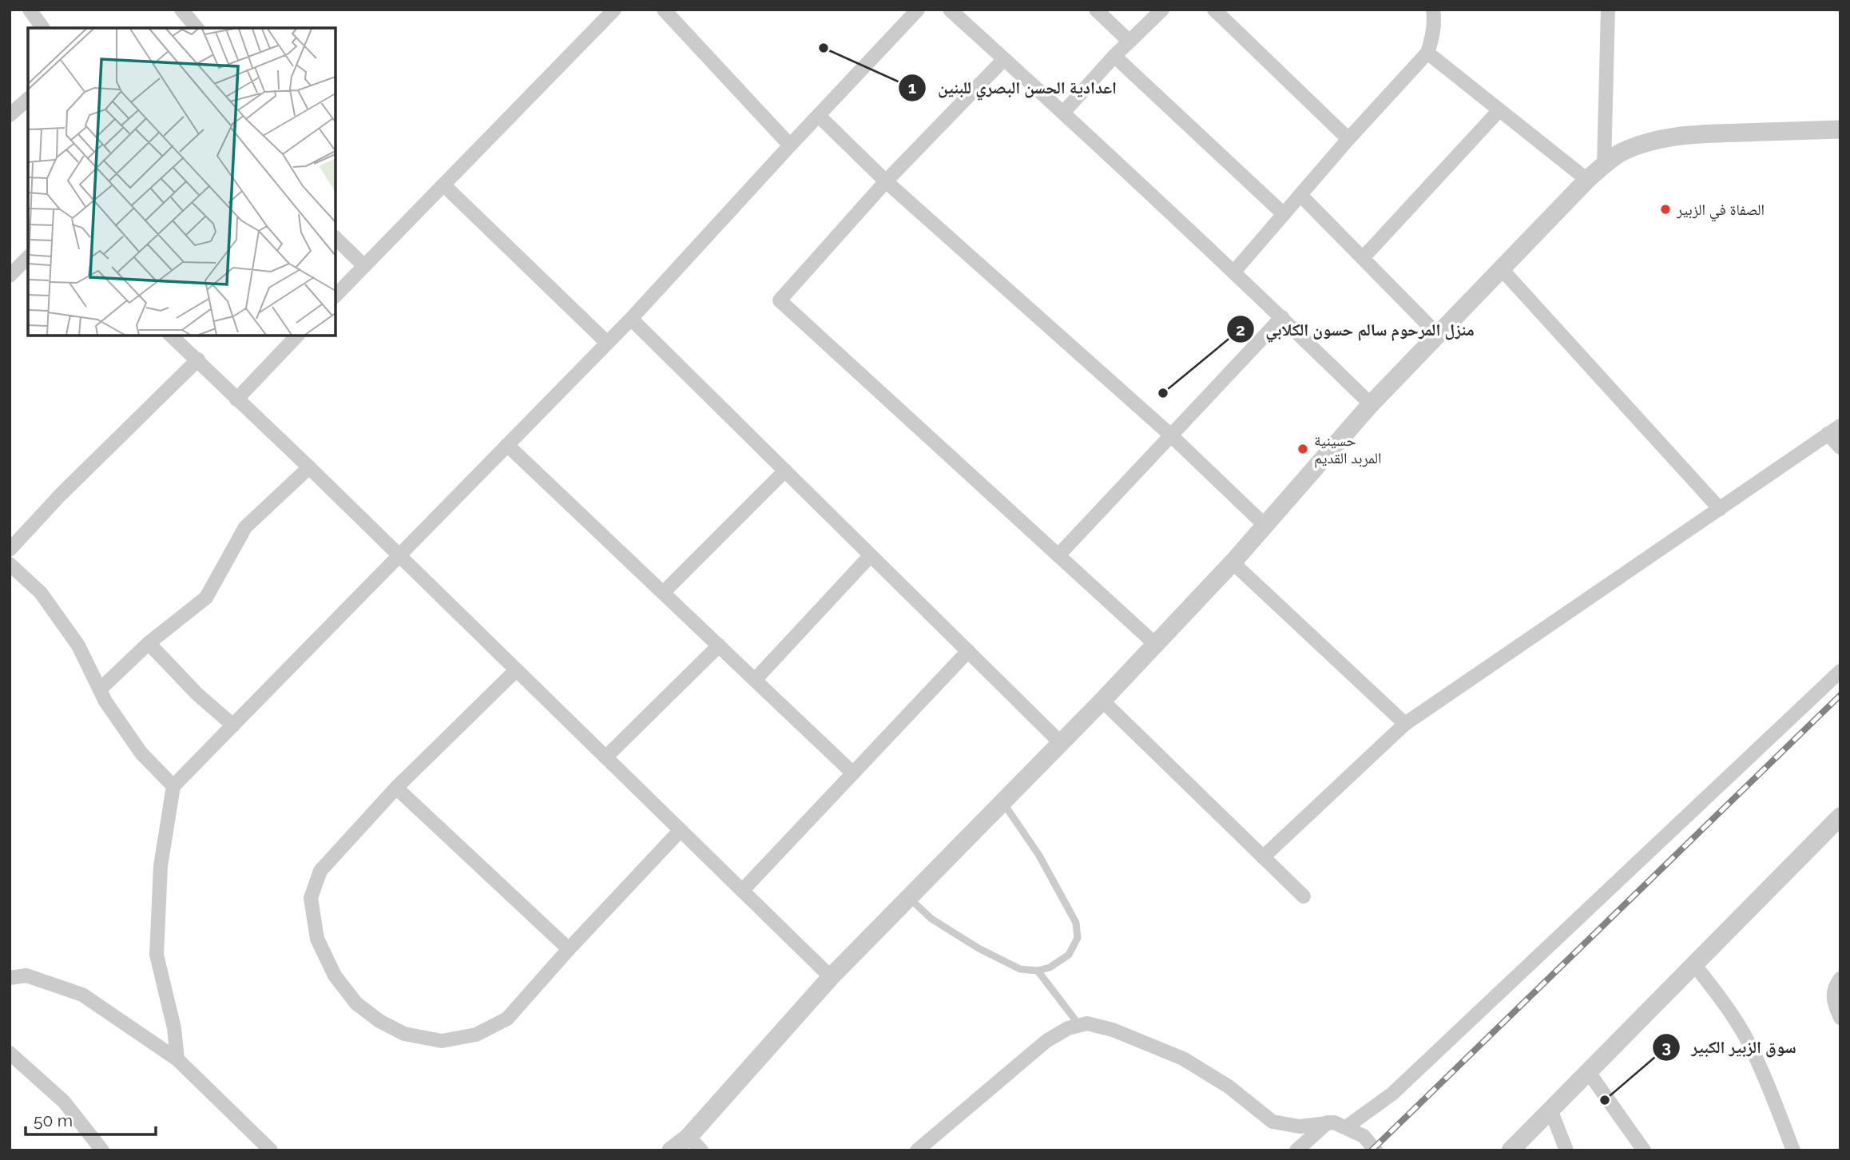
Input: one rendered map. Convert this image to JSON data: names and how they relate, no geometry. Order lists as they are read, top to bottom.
{
  "places": [
    "اعدادية الحسن البصري للبنين",
    "الصفاة في الزبير",
    "منزل المرحوم سالم حسون الكلابي",
    "حسينية المربد القديم",
    "سوق الزبير الكبير"
  ],
  "scale_bar": "50 m"
}
